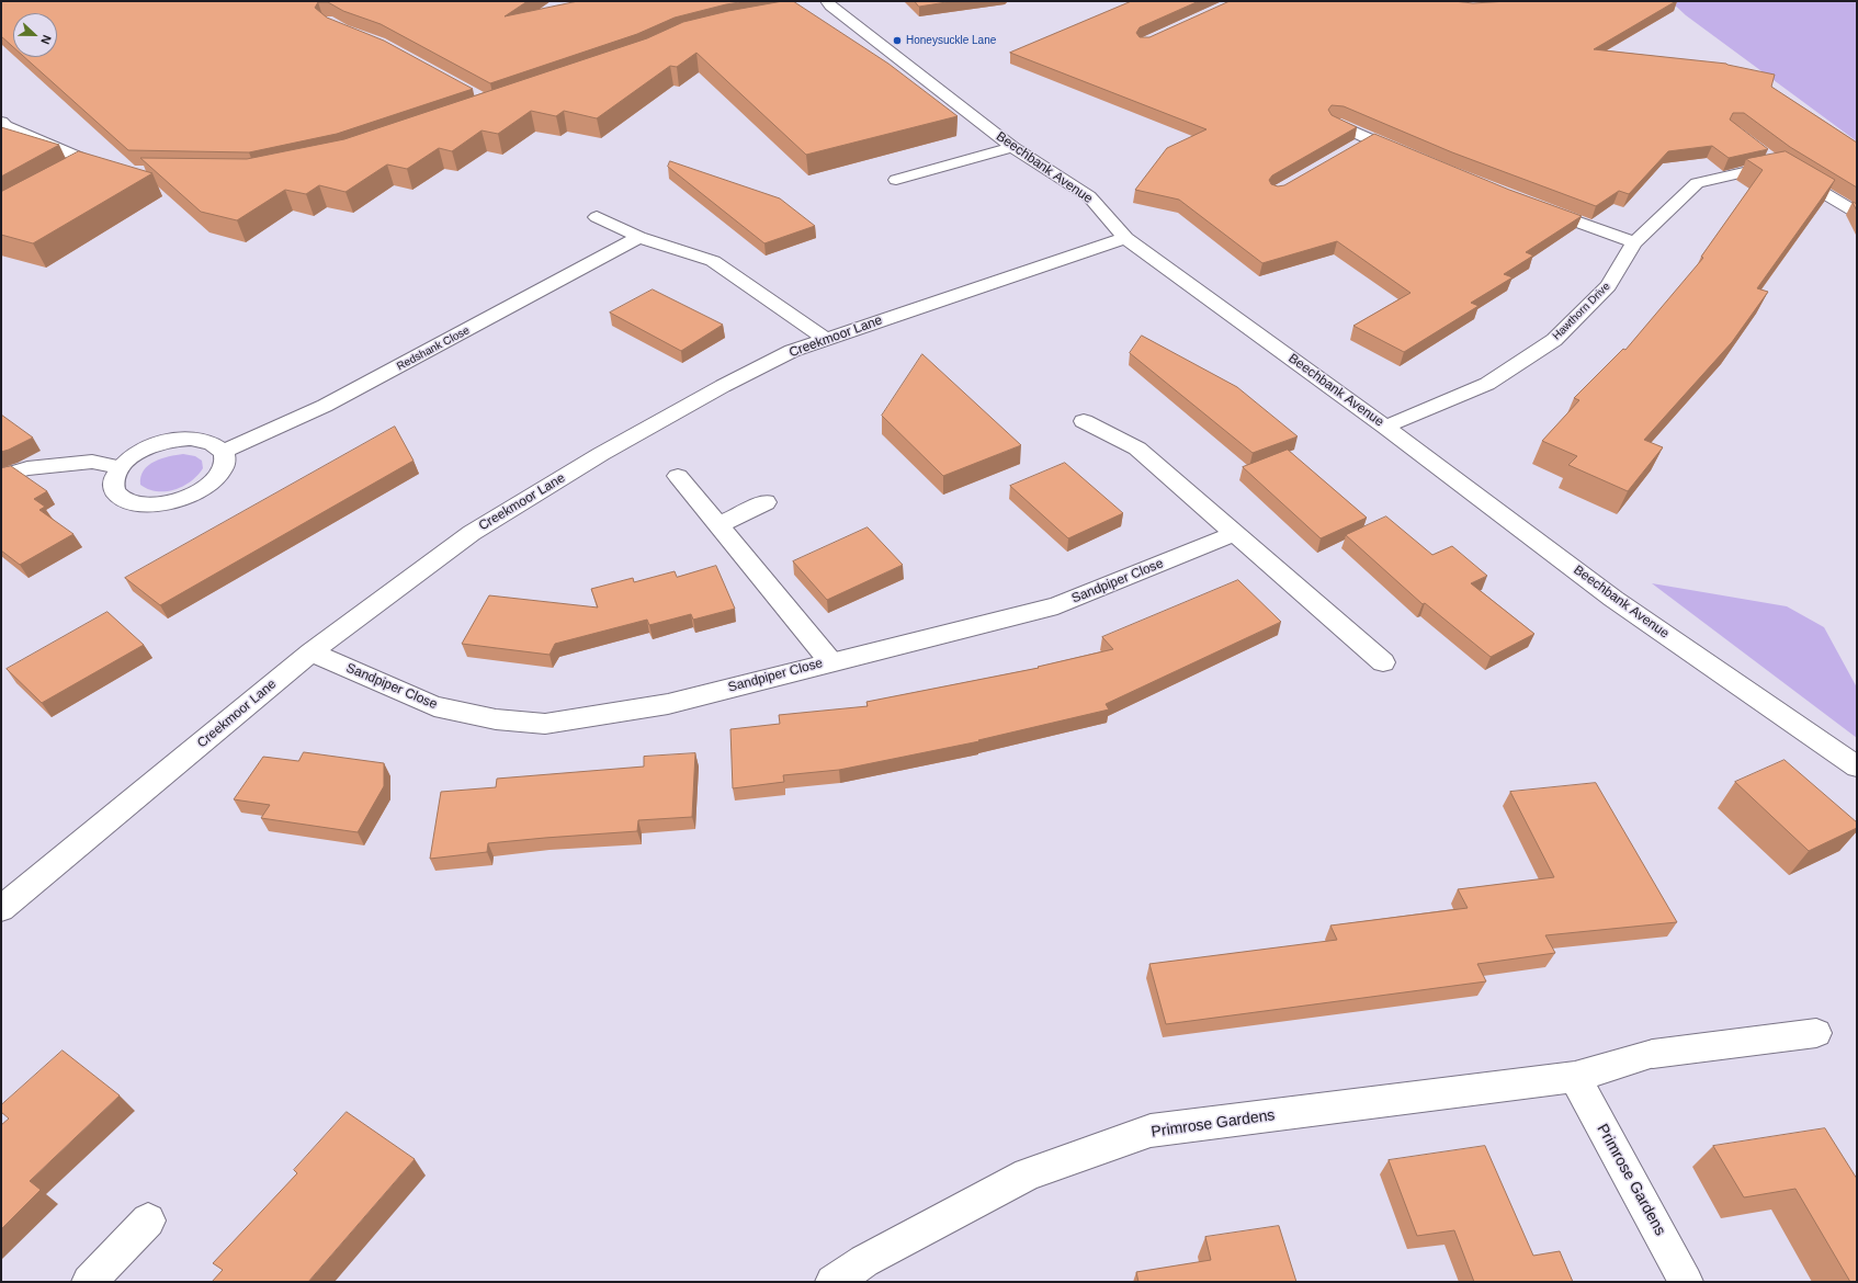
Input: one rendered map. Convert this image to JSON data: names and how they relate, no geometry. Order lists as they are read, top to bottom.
{
  "streets": {
    "street": [
      "Beechbank Avenue",
      "Hawthorn Drive",
      "Creekmoor Lane",
      "Redshank Close",
      "Sandpiper Close",
      "Primrose Gardens"
    ]
  },
  "crossings": [
    ["Beechbank Avenue", "Hawthorn Drive"],
    ["Beechbank Avenue", "Creekmoor Lane"],
    ["Creekmoor Lane", "Sandpiper Close"]
  ],
  "places": ["Honeysuckle Lane"],
  "north": "right"
}
